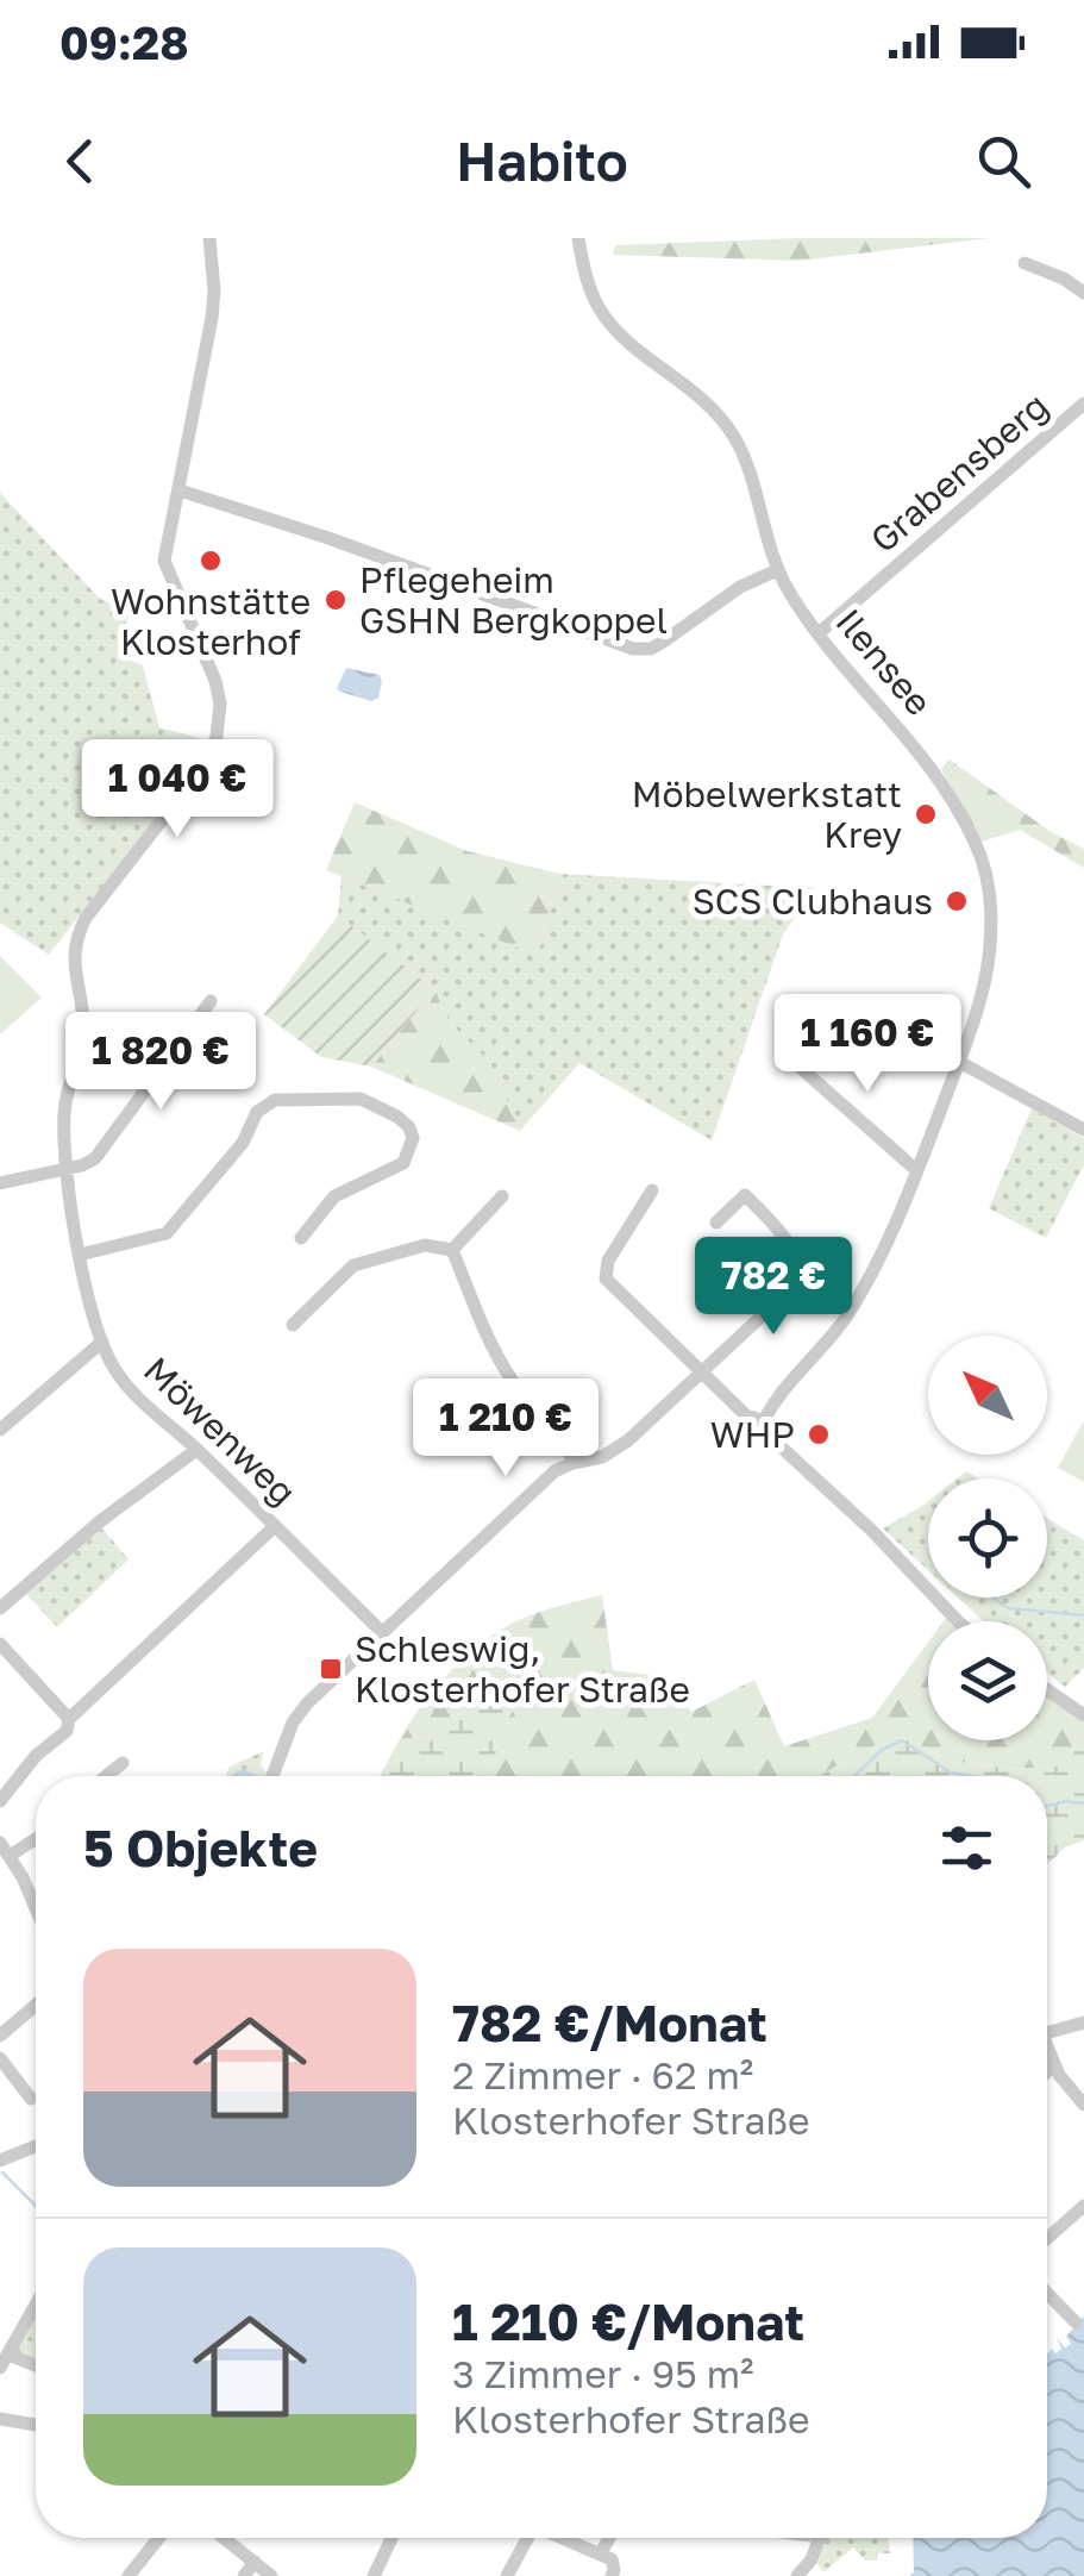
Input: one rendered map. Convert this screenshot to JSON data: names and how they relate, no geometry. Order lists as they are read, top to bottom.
{
  "streets": {
    "street": ["Grabensberg", "Ilensee", "Möwenweg"]
  },
  "crossings": [
    ["Grabensberg", "Ilensee"]
  ],
  "places": {
    "other": [
      "Wohnstätte Klosterhof",
      "Pflegeheim GSHN Bergkoppel",
      "Möbelwerkstatt Krey",
      "SCS Clubhaus",
      "WHP"
    ],
    "transit": ["Schleswig, Klosterhofer Straße"]
  },
  "north": "top left",
  "page": {
    "status": "09:28",
    "header": "Habito",
    "price": [
      "1 040 €",
      "1 160 €",
      "1 820 €",
      "782 €",
      "1 210 €"
    ],
    "heading": "5 Objekte",
    "list": [
      {
        "name": "782 €/Monat",
        "note": "2 Zimmer · 62 m² · Klosterhofer Straße"
      },
      {
        "name": "1 210 €/Monat",
        "note": "3 Zimmer · 95 m² · Klosterhofer Straße"
      }
    ]
  }
}
